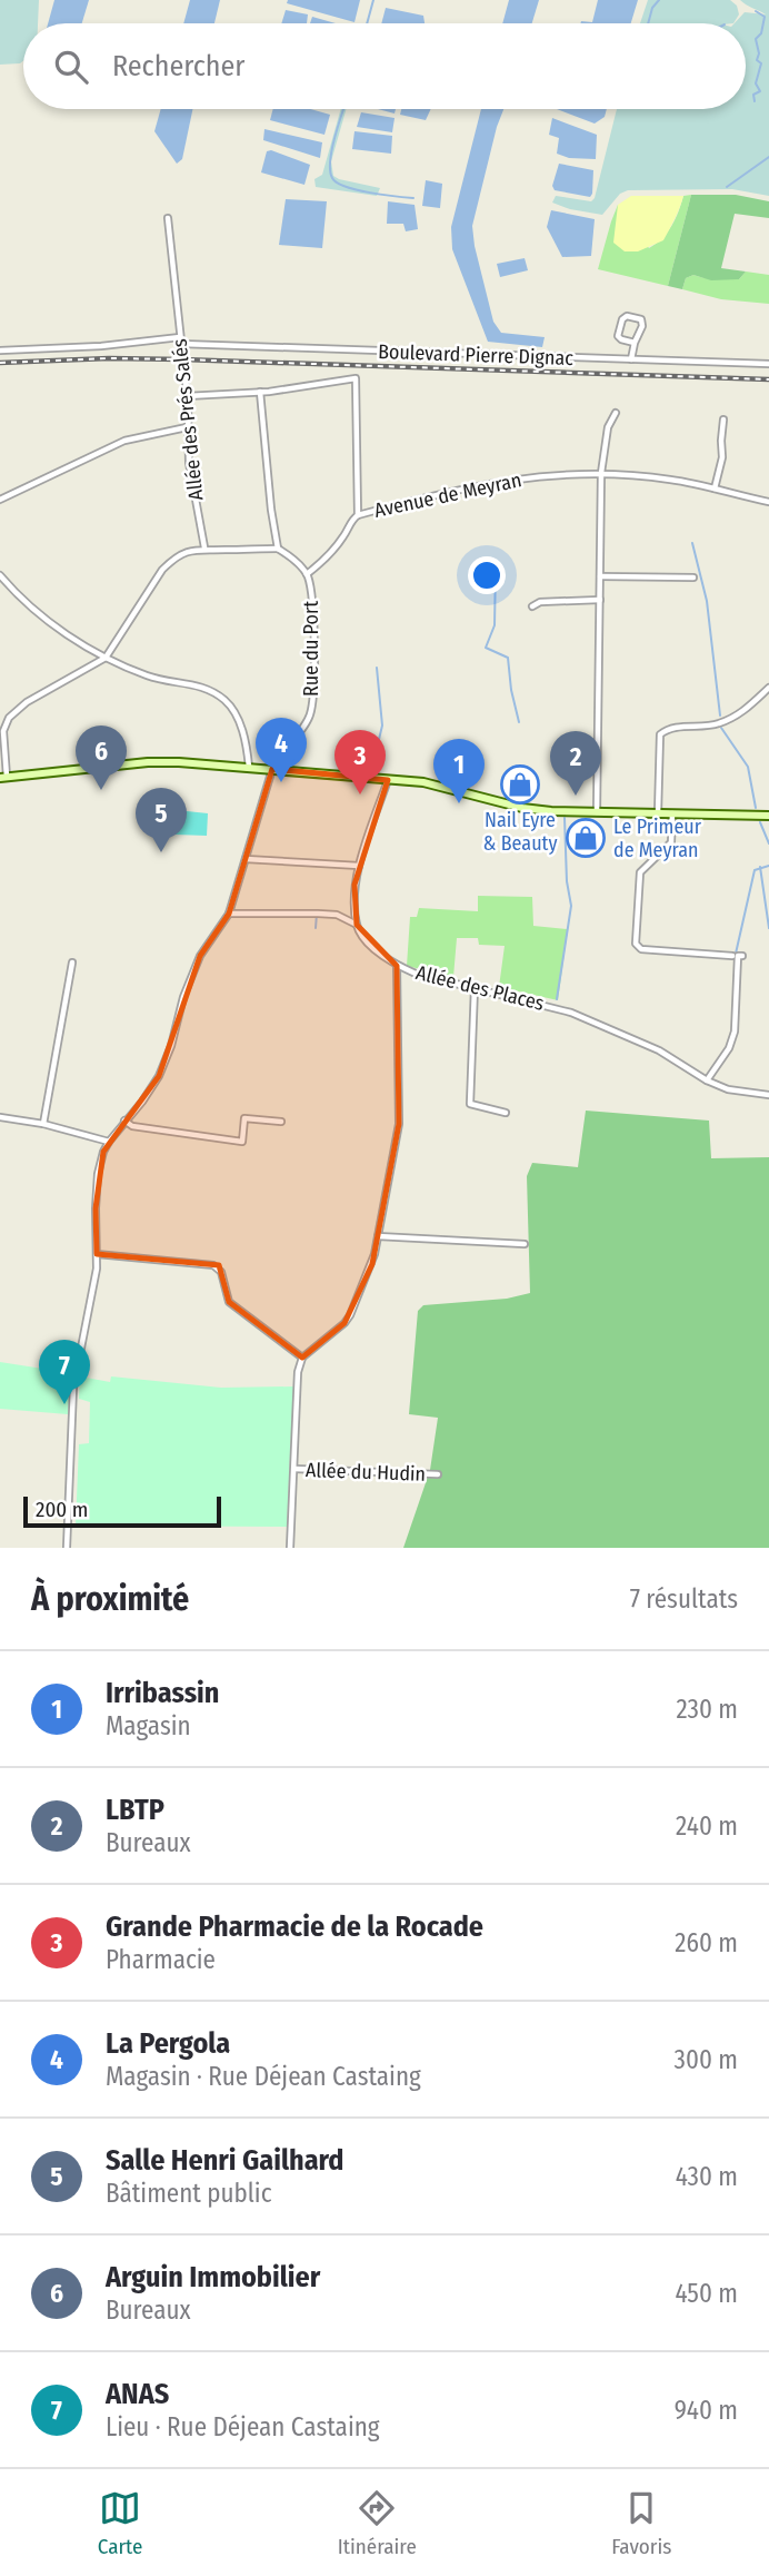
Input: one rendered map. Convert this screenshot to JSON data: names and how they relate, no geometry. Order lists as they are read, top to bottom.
{
  "streets": {
    "street": [
      "Boulevard Pierre Dignac",
      "Allée des Prés Salés",
      "Avenue de Meyran",
      "Rue du Port",
      "Allée des Places",
      "Allée du Hudin"
    ]
  },
  "crossings": [
    ["Boulevard Pierre Dignac", "Allée des Prés Salés"]
  ],
  "places": {
    "shop": ["Nail Eyre & Beauty", "Le Primeur de Meyran"]
  },
  "scale_bar": "200 m",
  "page": {
    "search": "Rechercher",
    "pins": [
      "4",
      "6",
      "3",
      "2",
      "1",
      "5",
      "7"
    ],
    "scale": "200 m",
    "heading": ["À proximité", "7 résultats"],
    "list": [
      {
        "mark": "1",
        "name": "Irribassin",
        "note": "Magasin",
        "value": "230 m"
      },
      {
        "mark": "2",
        "name": "LBTP",
        "note": "Bureaux",
        "value": "240 m"
      },
      {
        "mark": "3",
        "name": "Grande Pharmacie de la Rocade",
        "note": "Pharmacie",
        "value": "260 m"
      },
      {
        "mark": "4",
        "name": "La Pergola",
        "note": "Magasin · Rue Déjean Castaing",
        "value": "300 m"
      },
      {
        "mark": "5",
        "name": "Salle Henri Gailhard",
        "note": "Bâtiment public",
        "value": "430 m"
      },
      {
        "mark": "6",
        "name": "Arguin Immobilier",
        "note": "Bureaux",
        "value": "450 m"
      },
      {
        "mark": "7",
        "name": "ANAS",
        "note": "Lieu · Rue Déjean Castaing",
        "value": "940 m"
      }
    ],
    "nav": ["Carte", "Itinéraire", "Favoris"]
  }
}
